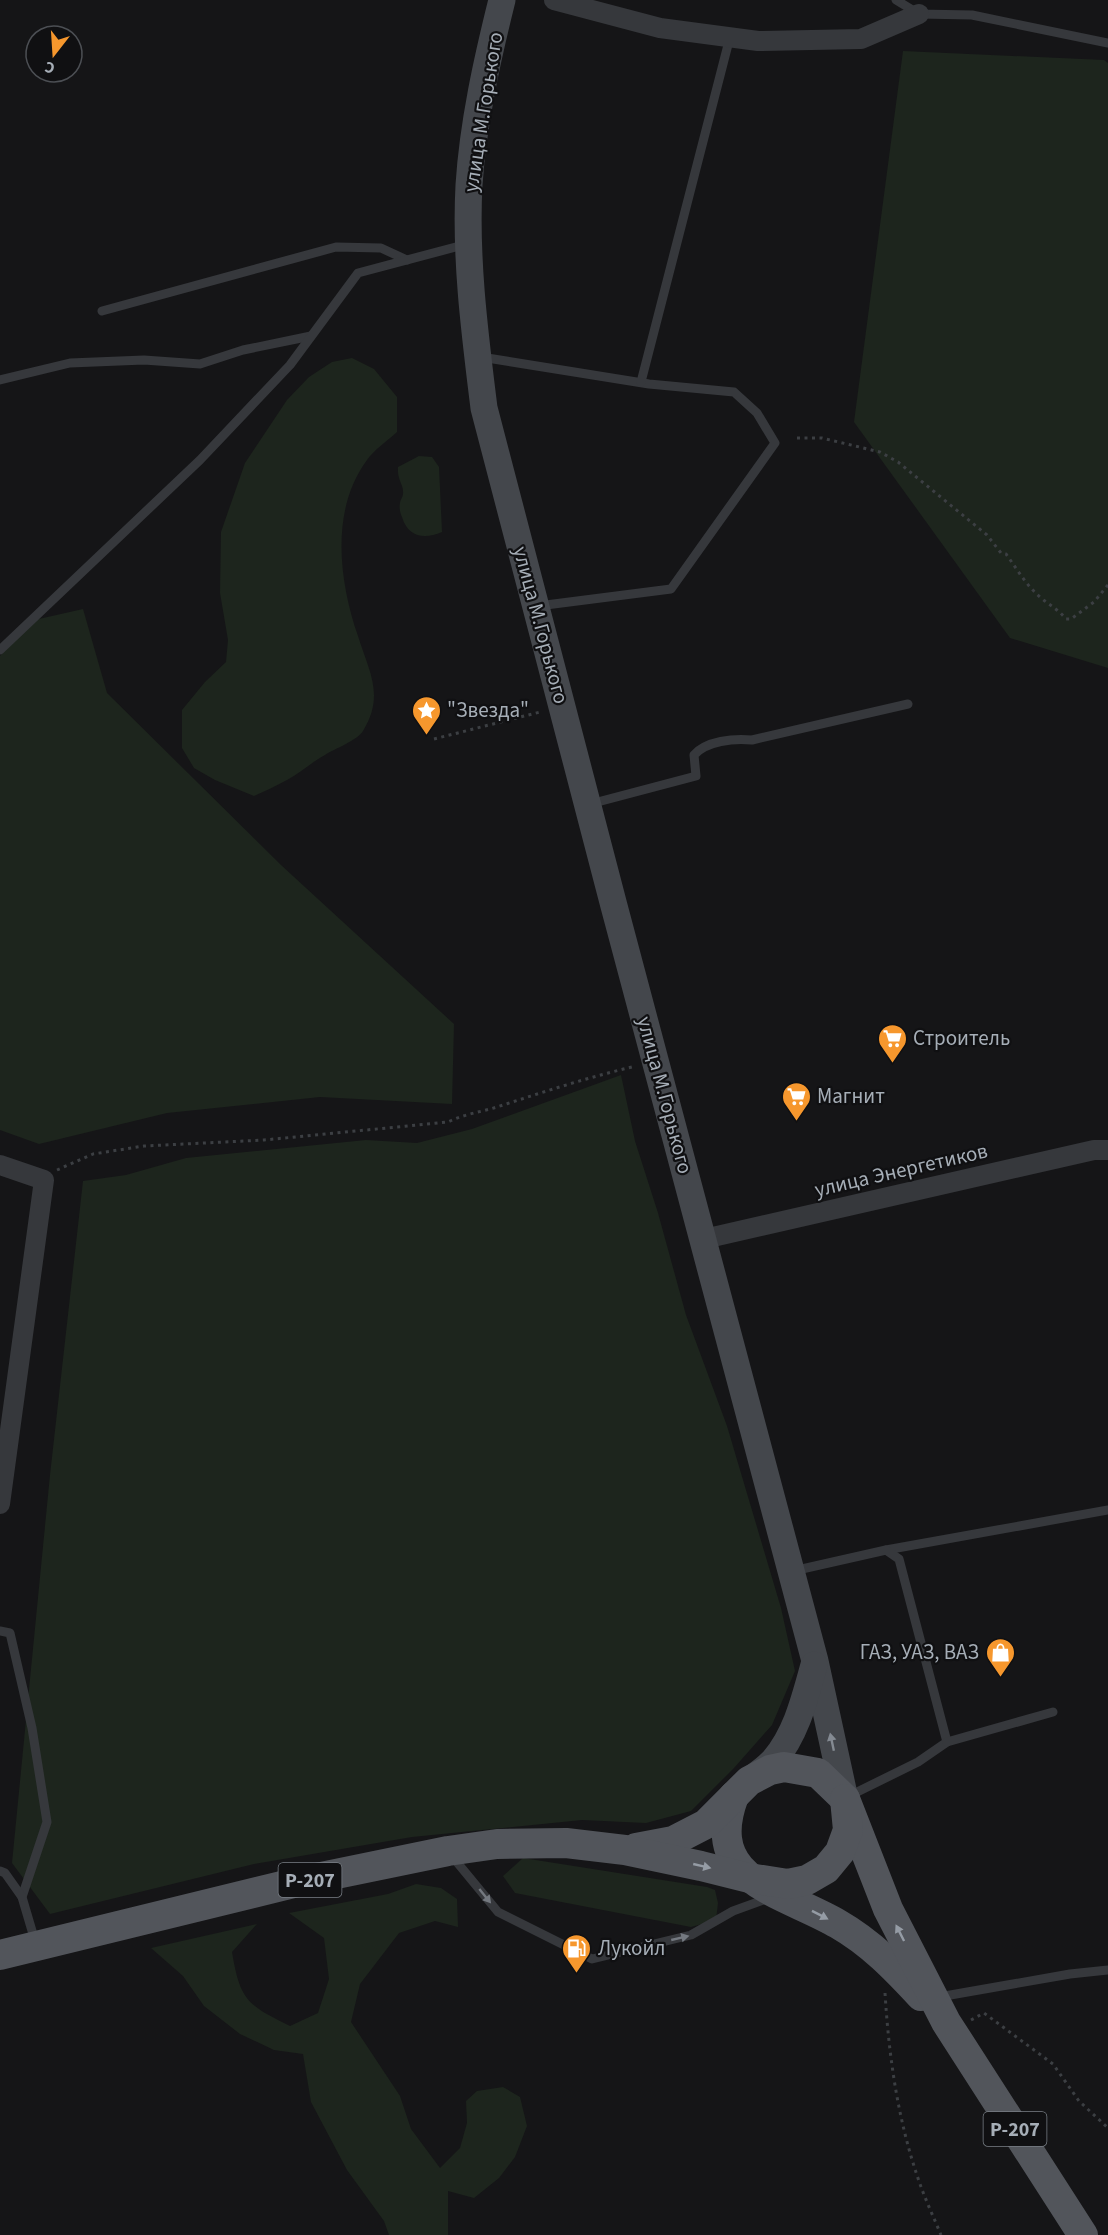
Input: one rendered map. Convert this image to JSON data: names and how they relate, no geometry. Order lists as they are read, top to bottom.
{
  "streets": {
    "main road": ["улица М.Горького", "Р-207"],
    "street": ["улица Энергетиков"]
  },
  "crossings": [
    ["улица М.Горького", "улица Энергетиков"],
    ["улица М.Горького", "Р-207"]
  ],
  "places": {
    "place": ["\"Звезда\""],
    "supermarket": ["Строитель", "Магнит"],
    "shop": ["ГАЗ, УАЗ, ВАЗ"],
    "fuel station": ["Лукойл"]
  },
  "north": "bottom"
}
